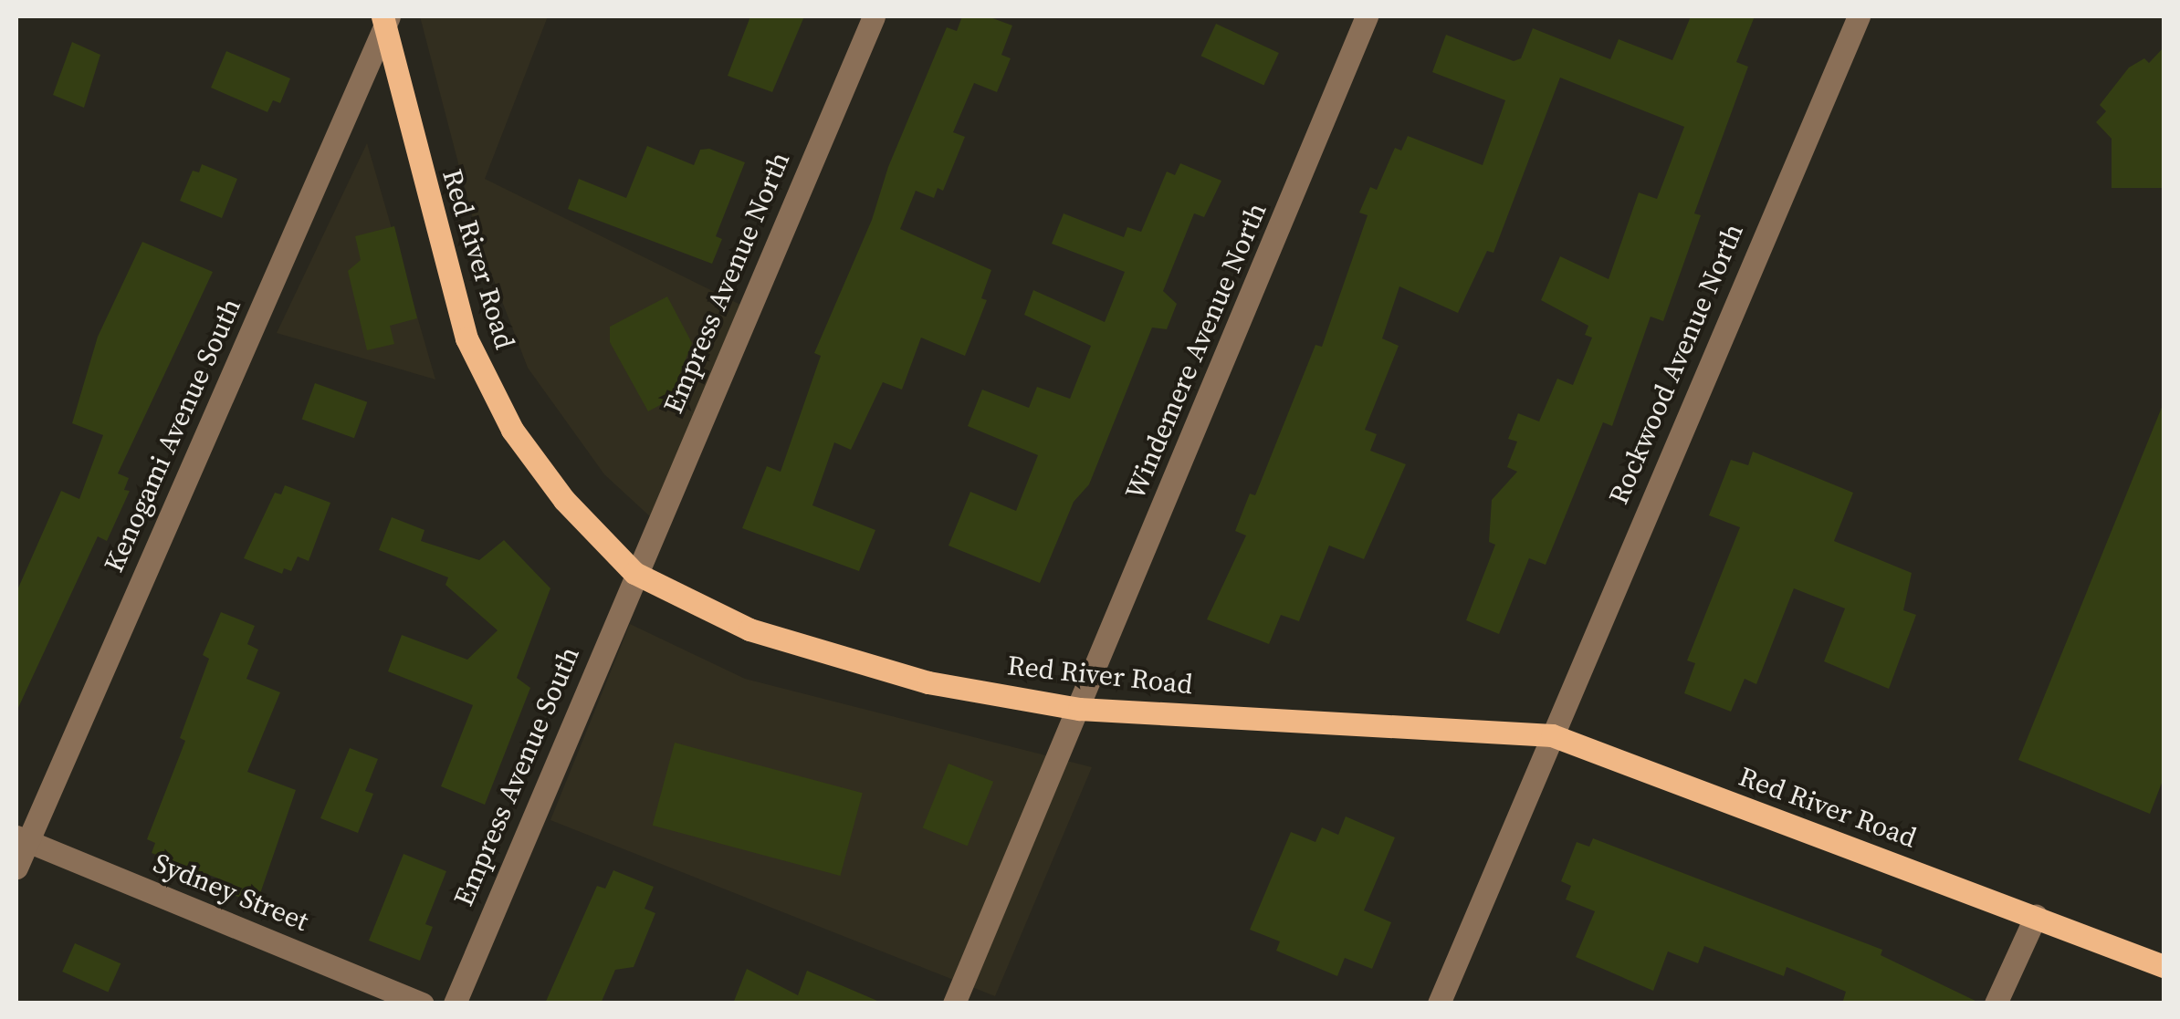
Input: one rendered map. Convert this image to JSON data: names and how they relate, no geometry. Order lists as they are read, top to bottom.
{
  "streets": {
    "main road": ["Red River Road"],
    "street": [
      "Empress Avenue North",
      "Windemere Avenue North",
      "Rockwood Avenue North",
      "Kenogami Avenue South",
      "Empress Avenue South",
      "Sydney Street"
    ]
  },
  "crossings": [
    ["Red River Road", "Empress Avenue North"],
    ["Red River Road", "Windemere Avenue North"],
    ["Red River Road", "Rockwood Avenue North"],
    ["Red River Road", "Kenogami Avenue South"],
    ["Red River Road", "Empress Avenue South"],
    ["Empress Avenue North", "Empress Avenue South"],
    ["Kenogami Avenue South", "Sydney Street"]
  ]
}
